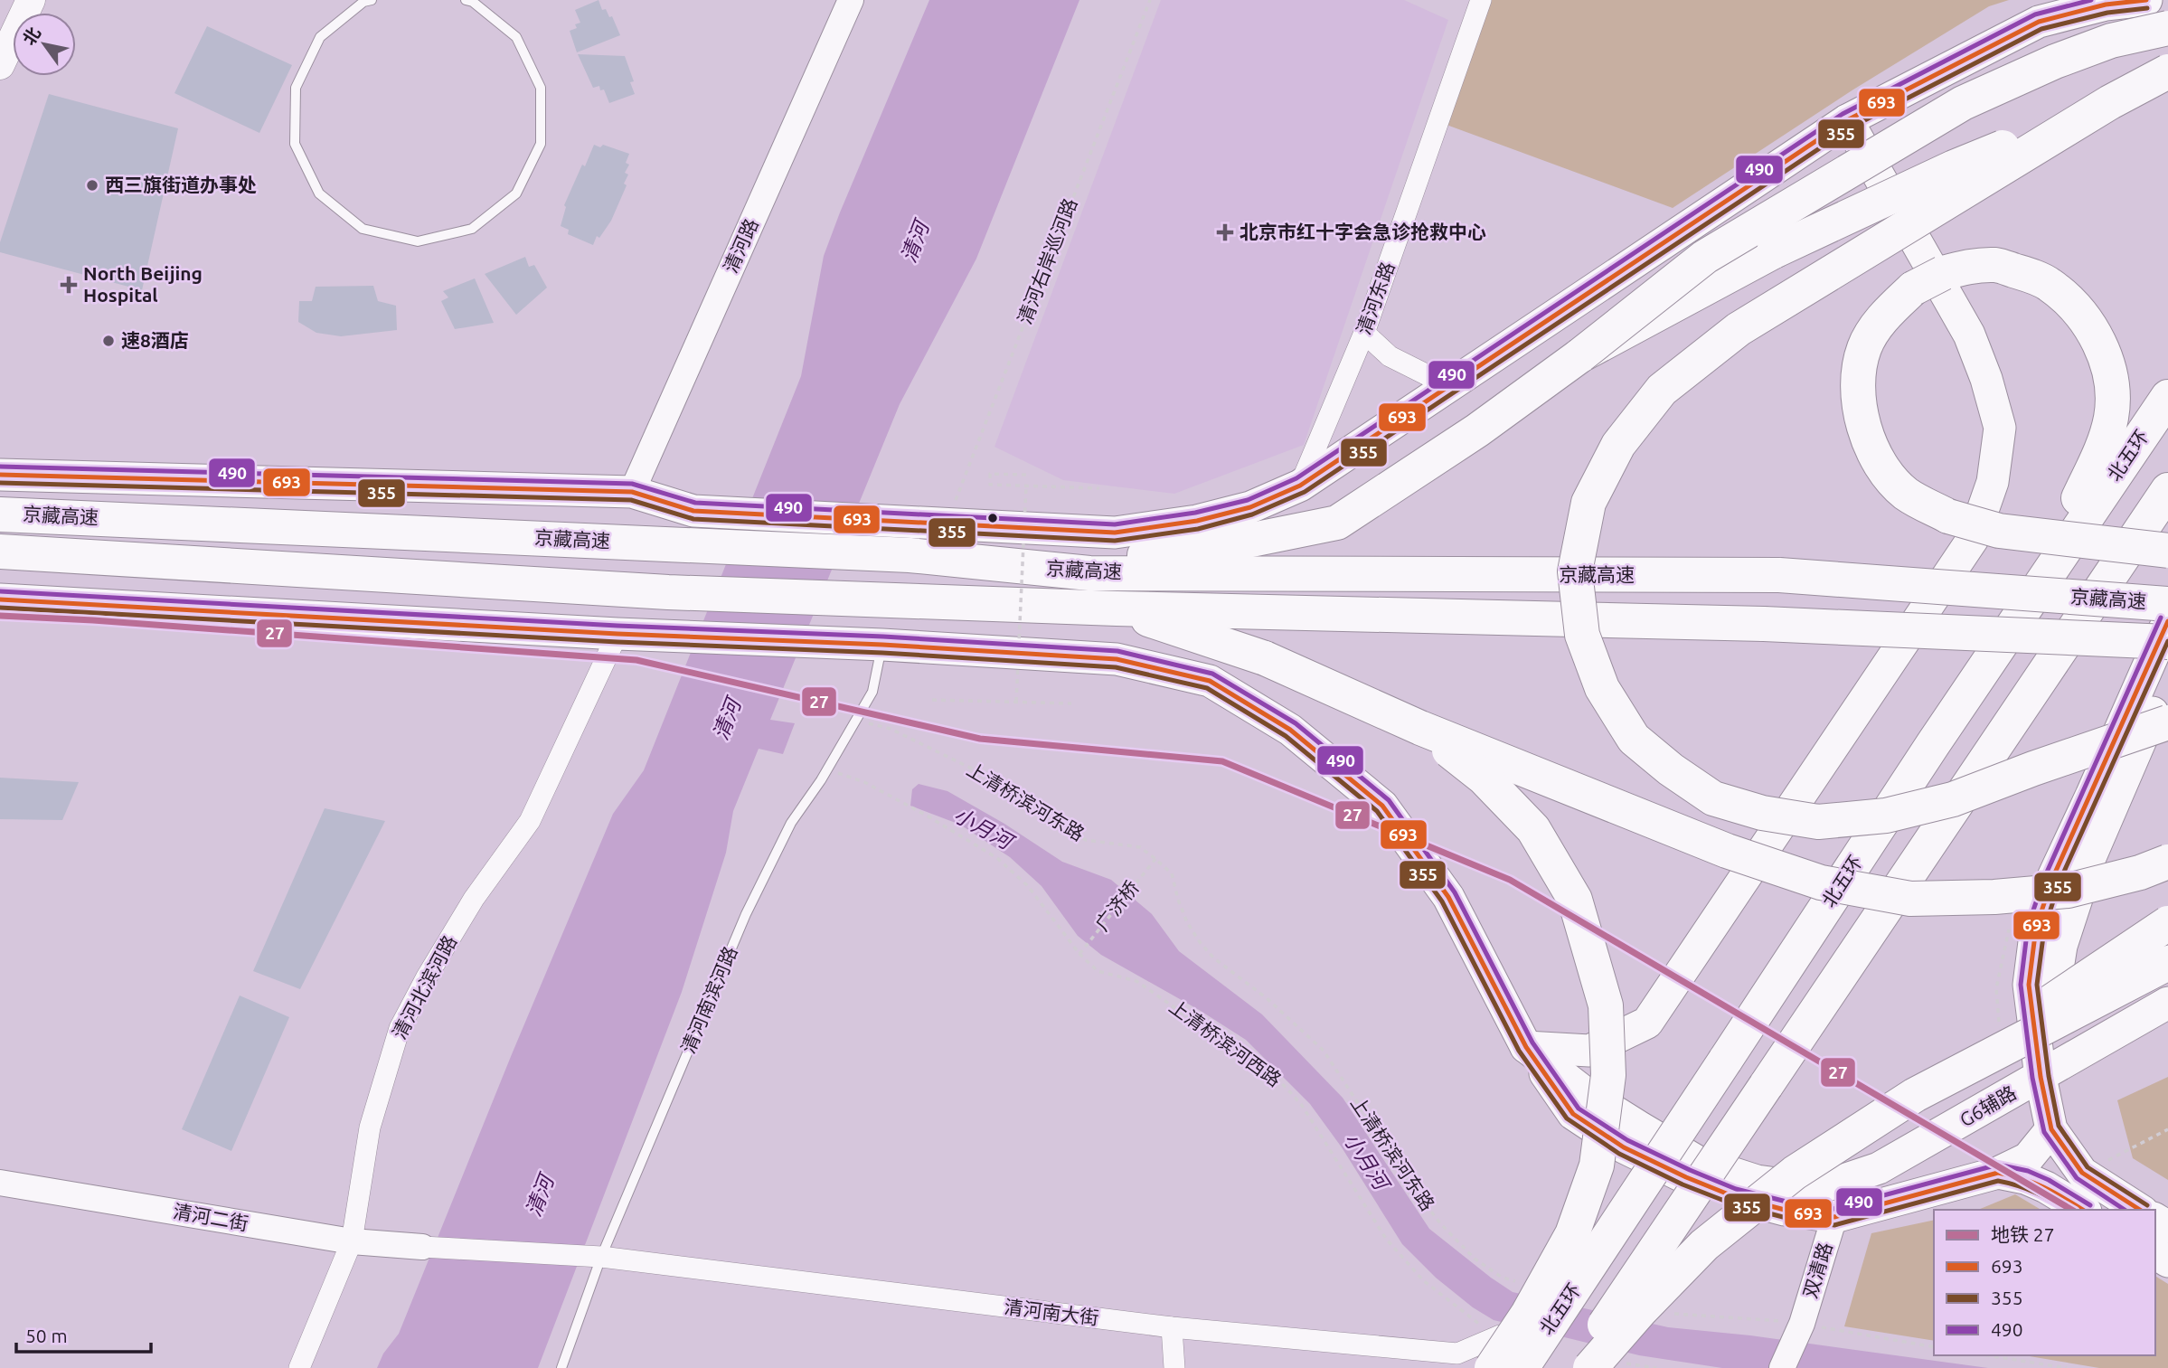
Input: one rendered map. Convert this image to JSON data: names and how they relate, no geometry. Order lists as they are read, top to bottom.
{
  "streets": {
    "highway": ["北五环", "京藏高速"],
    "main road": ["G6辅路"],
    "street": [
      "清河路",
      "清河东路",
      "清河北滨河路",
      "清河二街",
      "双清路",
      "清河南大街"
    ],
    "lane": ["清河南滨河路"],
    "path": [
      "清河右岸巡河路",
      "上清桥滨河东路",
      "广济桥",
      "上清桥滨河西路"
    ]
  },
  "crossings": [
    ["上清桥滨河东路", "广济桥"],
    ["上清桥滨河东路", "清河南滨河路"],
    ["广济桥", "上清桥滨河西路"],
    ["清河北滨河路", "G6辅路"],
    ["清河北滨河路", "清河二街"],
    ["清河南滨河路", "上清桥滨河西路"],
    ["清河南滨河路", "G6辅路"],
    ["清河南滨河路", "清河南大街"],
    ["上清桥滨河西路", "清河南大街"],
    ["清河二街", "清河南大街"]
  ],
  "water": ["清河", "小月河"],
  "places": {
    "other": ["西三旗街道办事处", "速8酒店"],
    "health": ["北京市红十字会急诊抢救中心", "North Beijing Hospital"]
  },
  "lines": [
    "transit line 693",
    "transit line 490",
    "transit line 355",
    "metro line 27"
  ],
  "legend": [
    "地铁 27",
    "693",
    "355",
    "490"
  ],
  "scale_bar": "50 m",
  "north": "top left"
}
